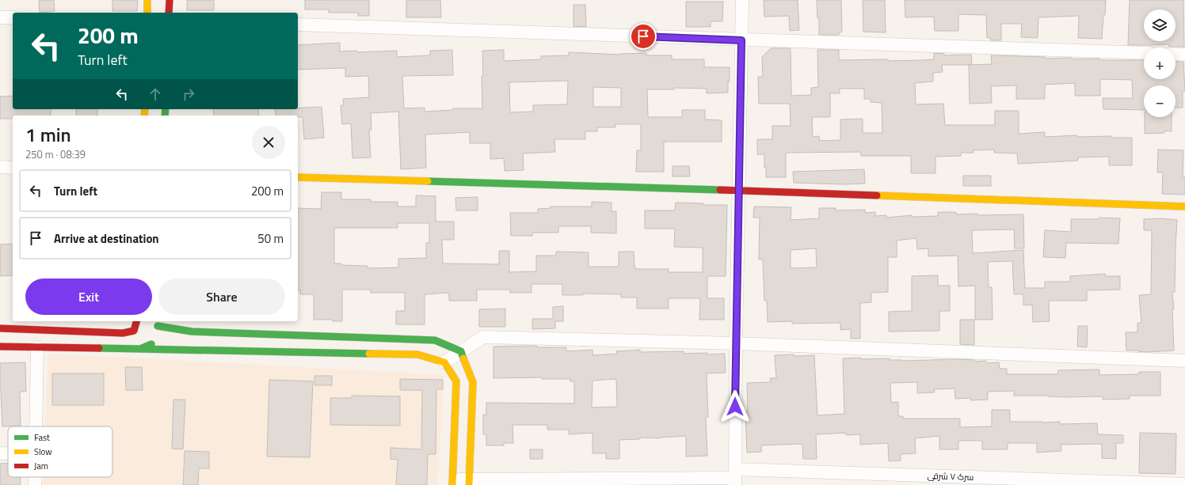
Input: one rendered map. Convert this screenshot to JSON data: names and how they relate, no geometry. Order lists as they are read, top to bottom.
{
  "streets": {
    "street": ["سرک ۷ شرقی"]
  },
  "legend": ["Fast", "Slow", "Jam"],
  "page": {
    "map_buttons": ["+", "−"],
    "turn": ["200 m", "Turn left"],
    "heading": ["1 min", "250 m · 08:39"],
    "list": [
      {
        "name": "Turn left",
        "value": "200 m"
      },
      {
        "name": "Arrive at destination",
        "value": "50 m"
      }
    ],
    "buttons": ["Exit", "Share"]
  }
}
